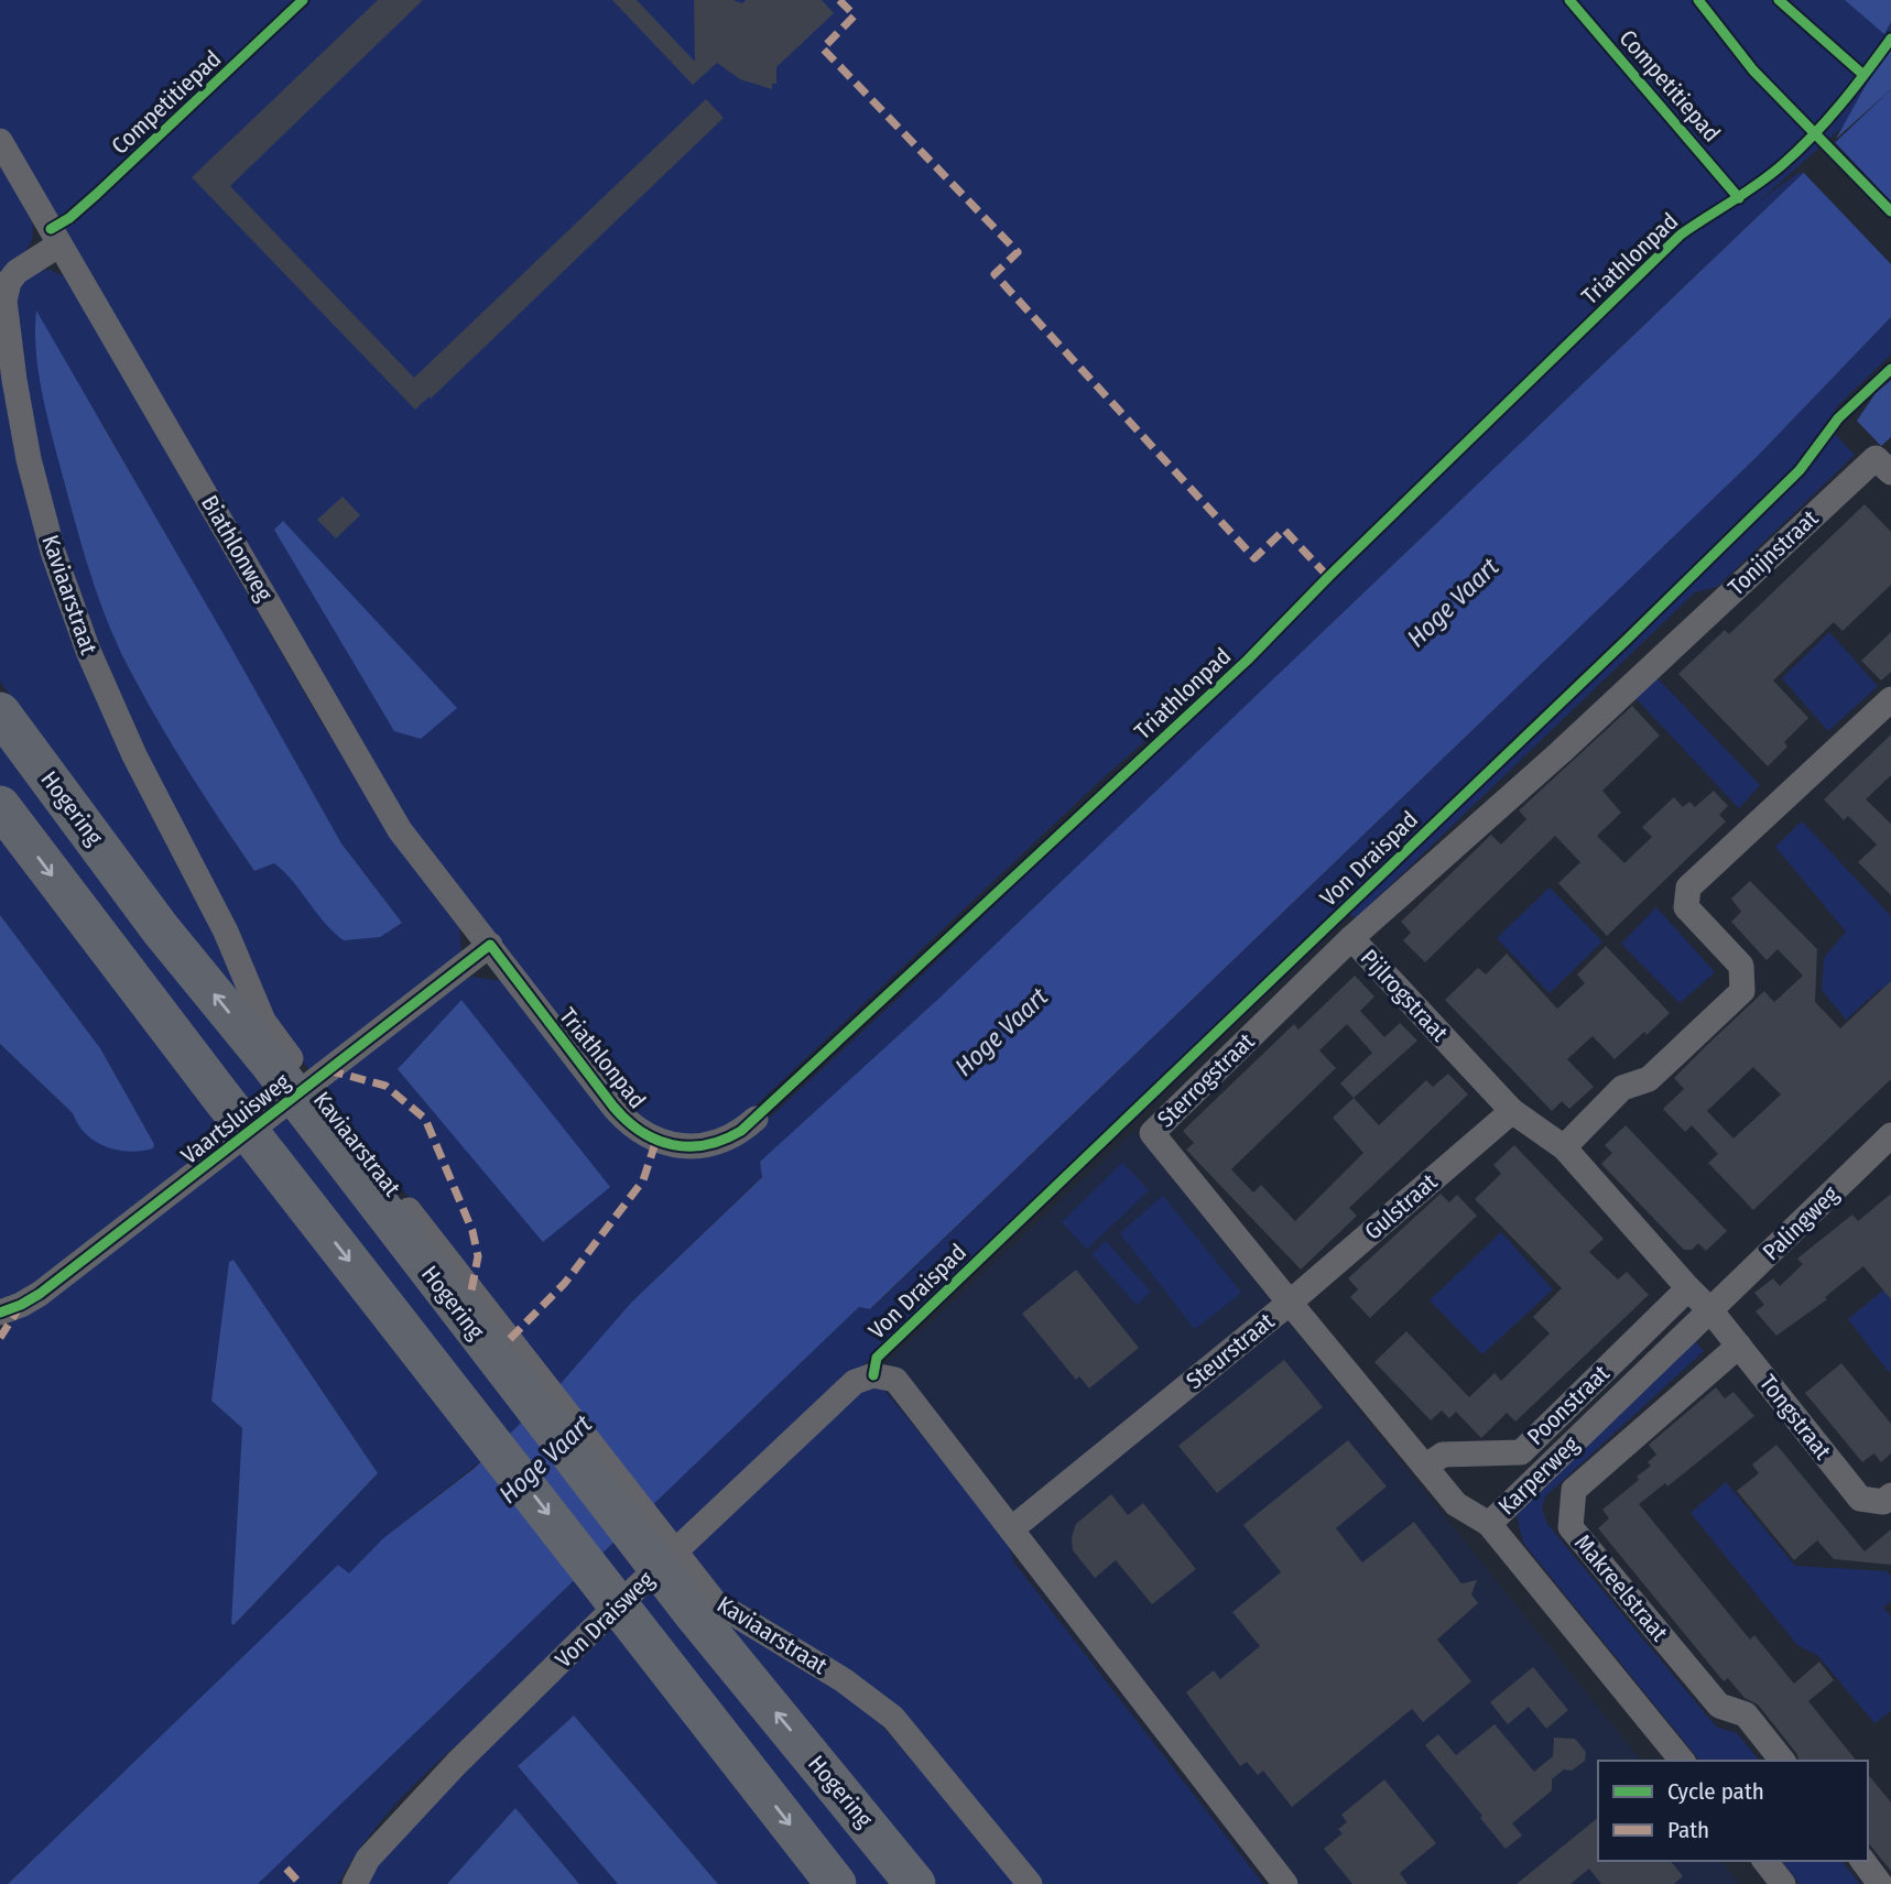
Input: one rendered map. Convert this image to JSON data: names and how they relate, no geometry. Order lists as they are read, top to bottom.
{
  "streets": {
    "highway": ["Hogering"],
    "street": [
      "Triathlonpad",
      "Biathlonweg",
      "Tonijnstraat",
      "Kaviaarstraat",
      "Pijlrogstraat",
      "Sterrogstraat",
      "Vaartsluisweg",
      "Gulstraat",
      "Palingweg",
      "Steurstraat",
      "Poonstraat",
      "Tongstraat",
      "Karperweg",
      "Makreelstraat",
      "Von Draisweg"
    ],
    "cycle path": ["Competitiepad", "Von Draispad"]
  },
  "crossings": [
    ["Triathlonpad", "Biathlonweg"],
    ["Triathlonpad", "Vaartsluisweg"],
    ["Biathlonweg", "Kaviaarstraat"],
    ["Biathlonweg", "Vaartsluisweg"],
    ["Tonijnstraat", "Pijlrogstraat"],
    ["Kaviaarstraat", "Hogering"],
    ["Pijlrogstraat", "Sterrogstraat"],
    ["Pijlrogstraat", "Gulstraat"],
    ["Pijlrogstraat", "Palingweg"],
    ["Pijlrogstraat", "Poonstraat"],
    ["Pijlrogstraat", "Tongstraat"],
    ["Pijlrogstraat", "Karperweg"],
    ["Sterrogstraat", "Gulstraat"],
    ["Sterrogstraat", "Steurstraat"],
    ["Gulstraat", "Steurstraat"],
    ["Palingweg", "Tongstraat"],
    ["Palingweg", "Karperweg"],
    ["Steurstraat", "Poonstraat"],
    ["Steurstraat", "Karperweg"],
    ["Steurstraat", "Von Draisweg"],
    ["Tongstraat", "Karperweg"],
    ["Tongstraat", "Makreelstraat"]
  ],
  "water": ["Hoge Vaart"],
  "legend": ["Cycle path", "Path"]
}
